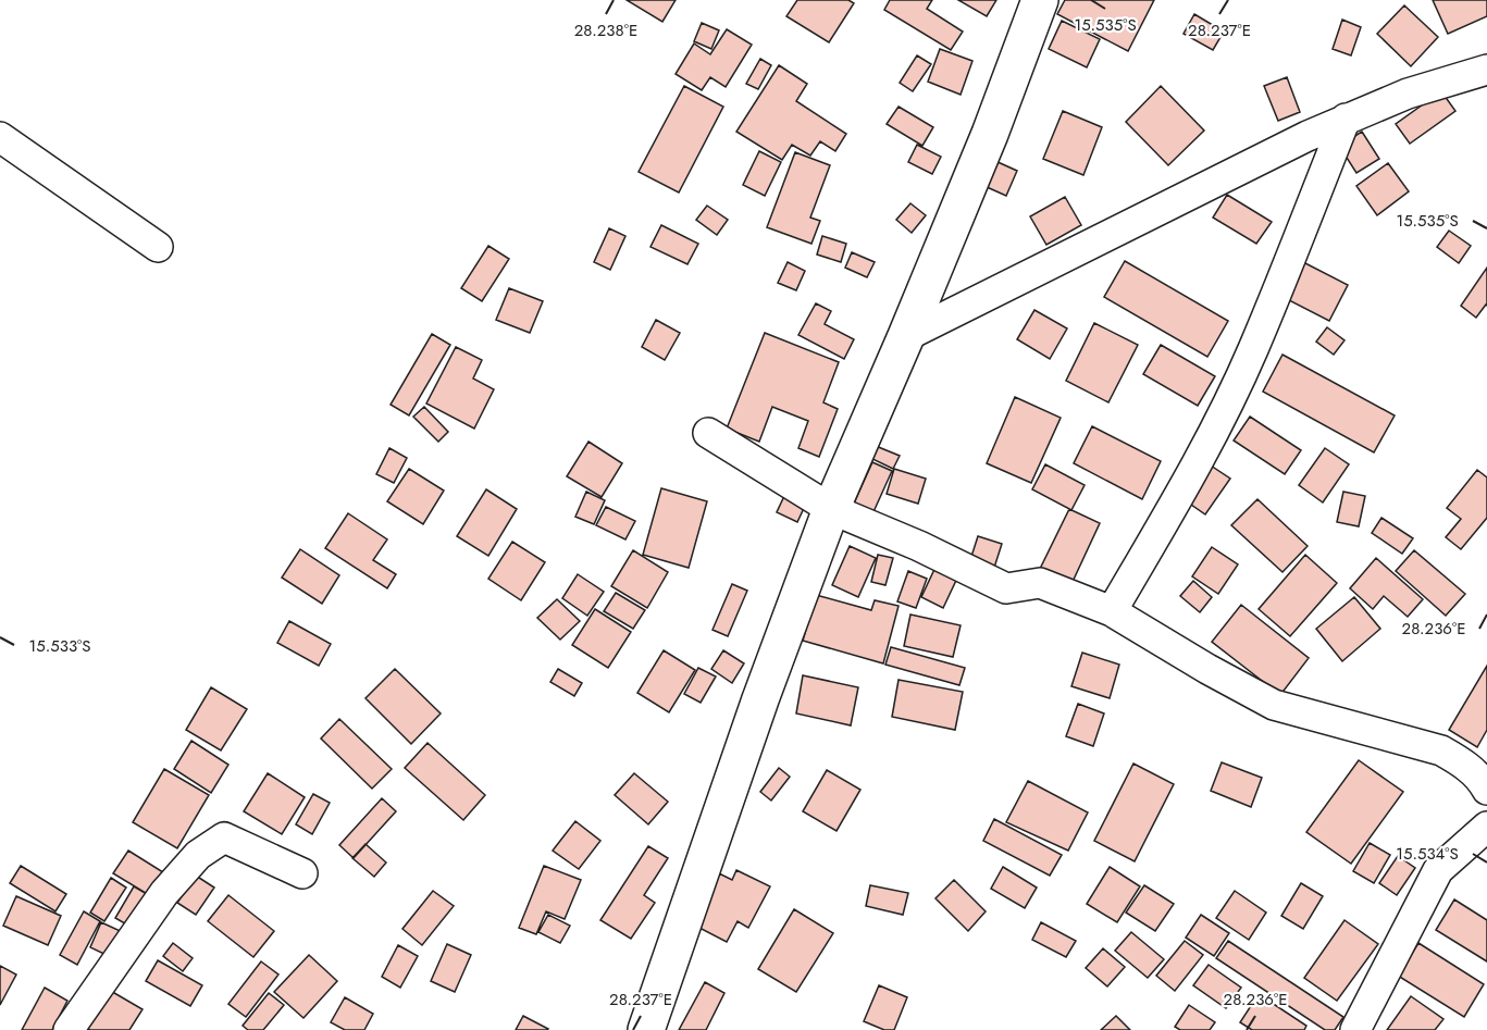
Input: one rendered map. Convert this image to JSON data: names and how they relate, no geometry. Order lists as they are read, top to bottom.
{
  "coordinates": [
    "15.535°S",
    "28.237°E",
    "28.238°E",
    "28.236°E",
    "15.533°S",
    "15.534°S"
  ]
}
